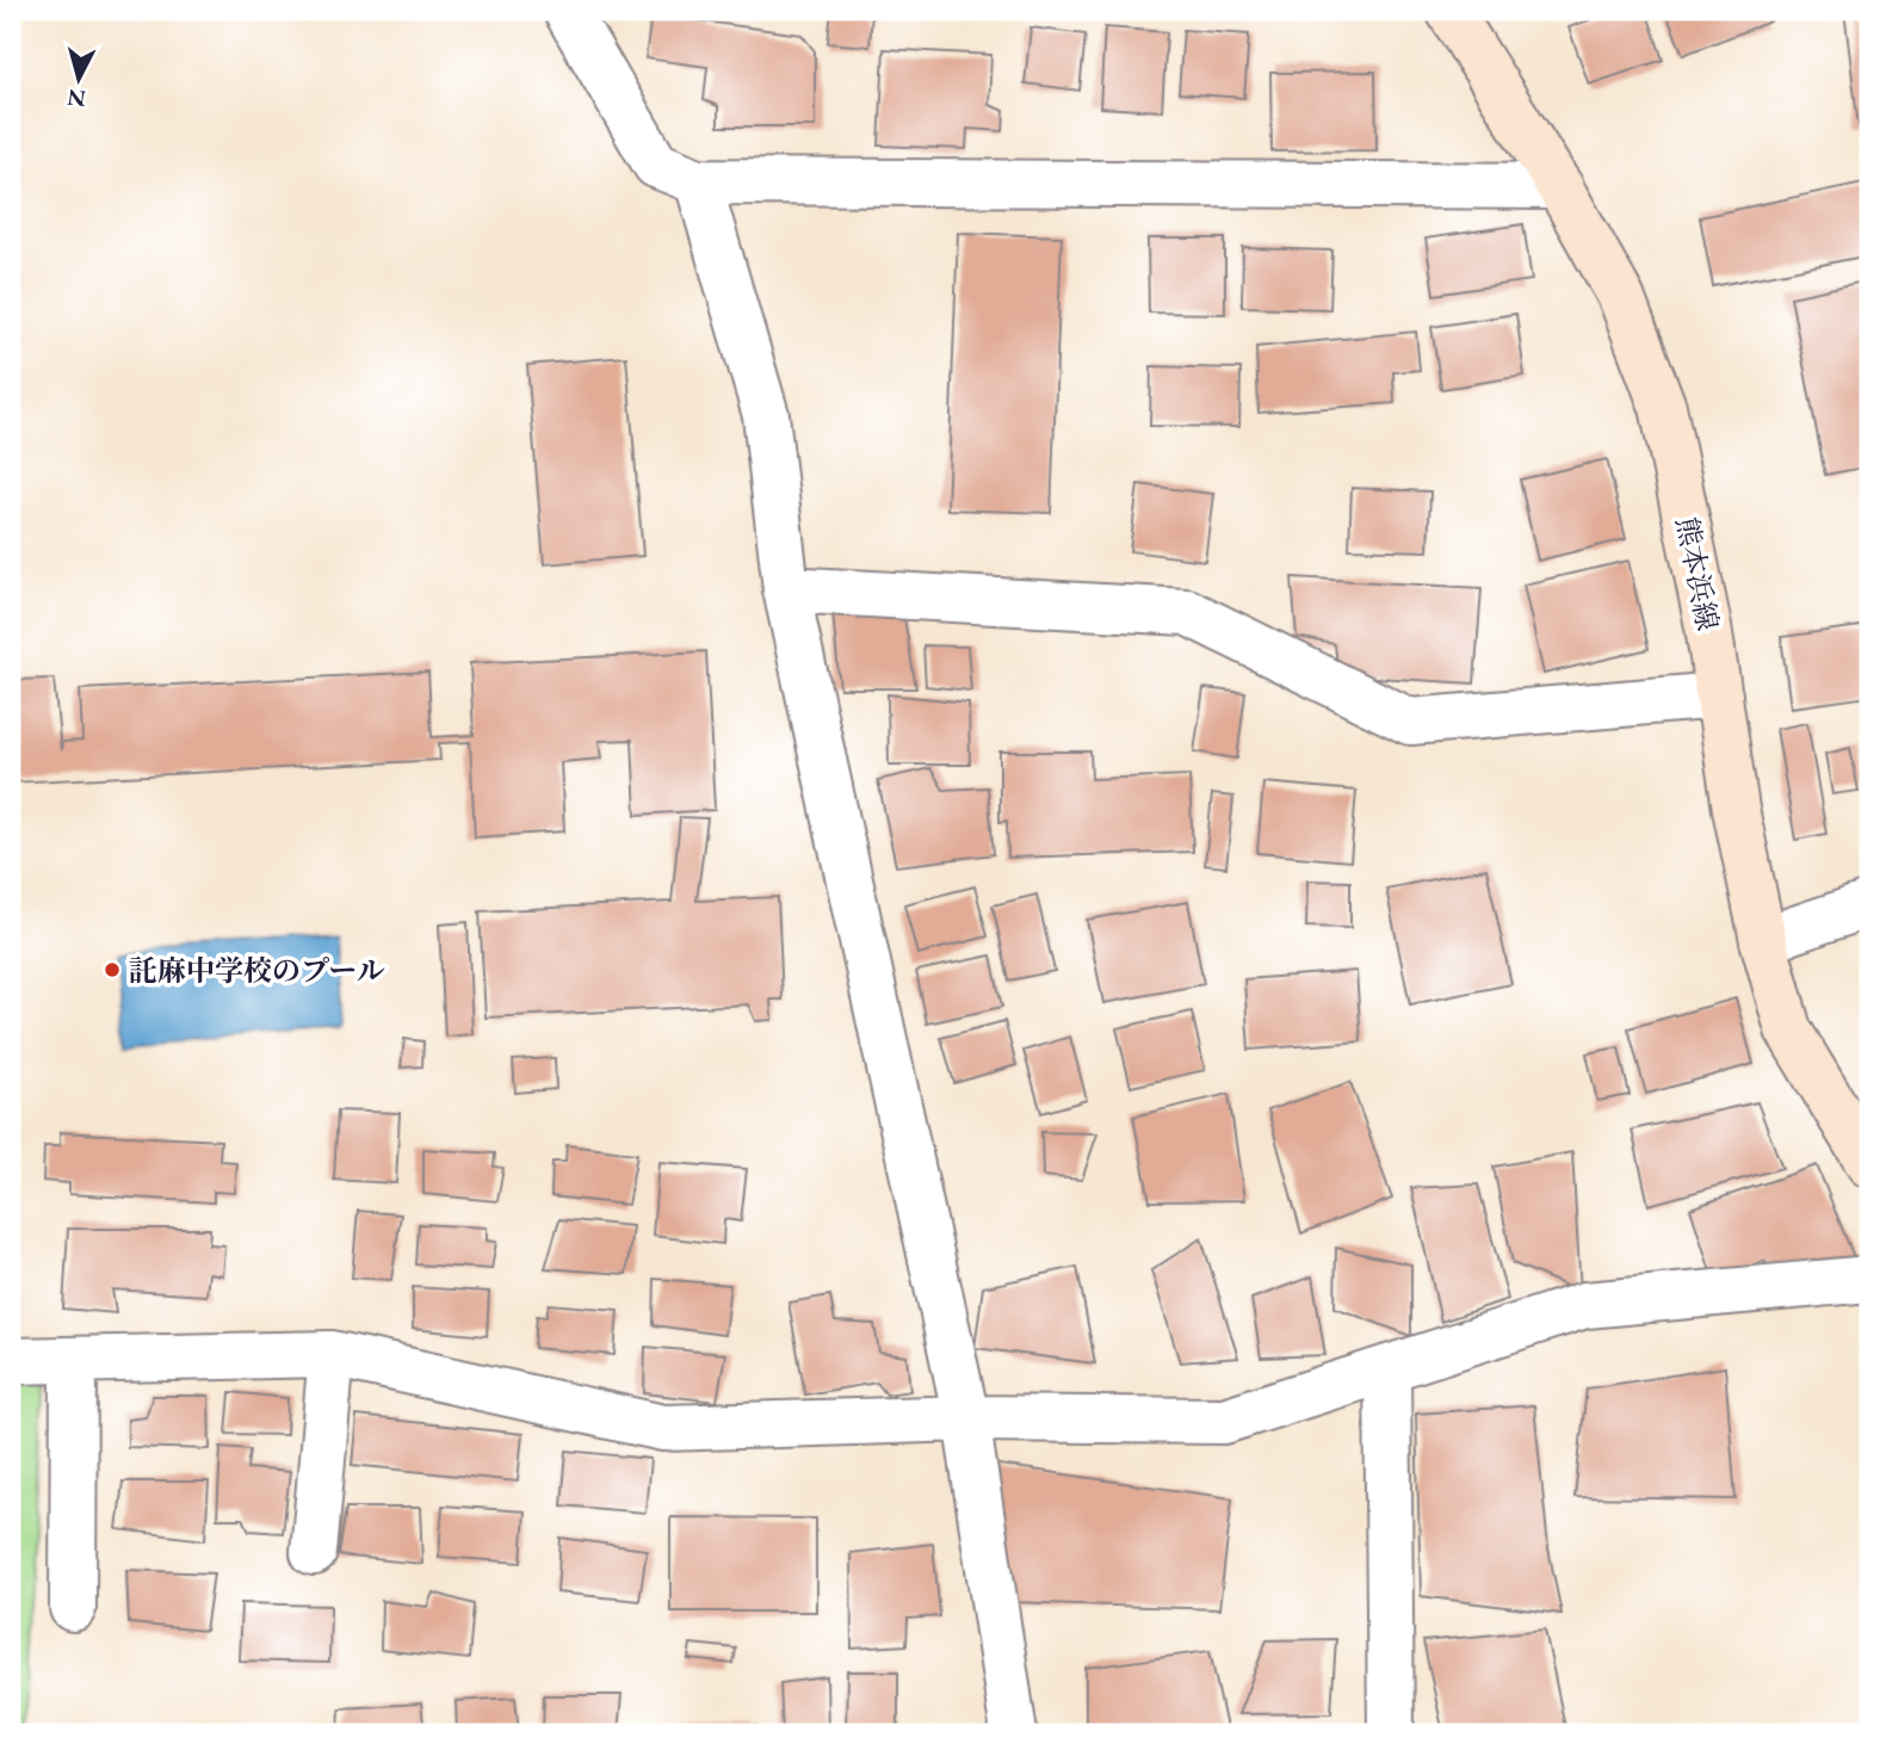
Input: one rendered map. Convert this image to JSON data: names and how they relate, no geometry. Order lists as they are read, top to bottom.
{
  "streets": {
    "main road": ["熊本浜線"]
  },
  "places": ["託麻中学校のプール"],
  "north": "bottom"
}
